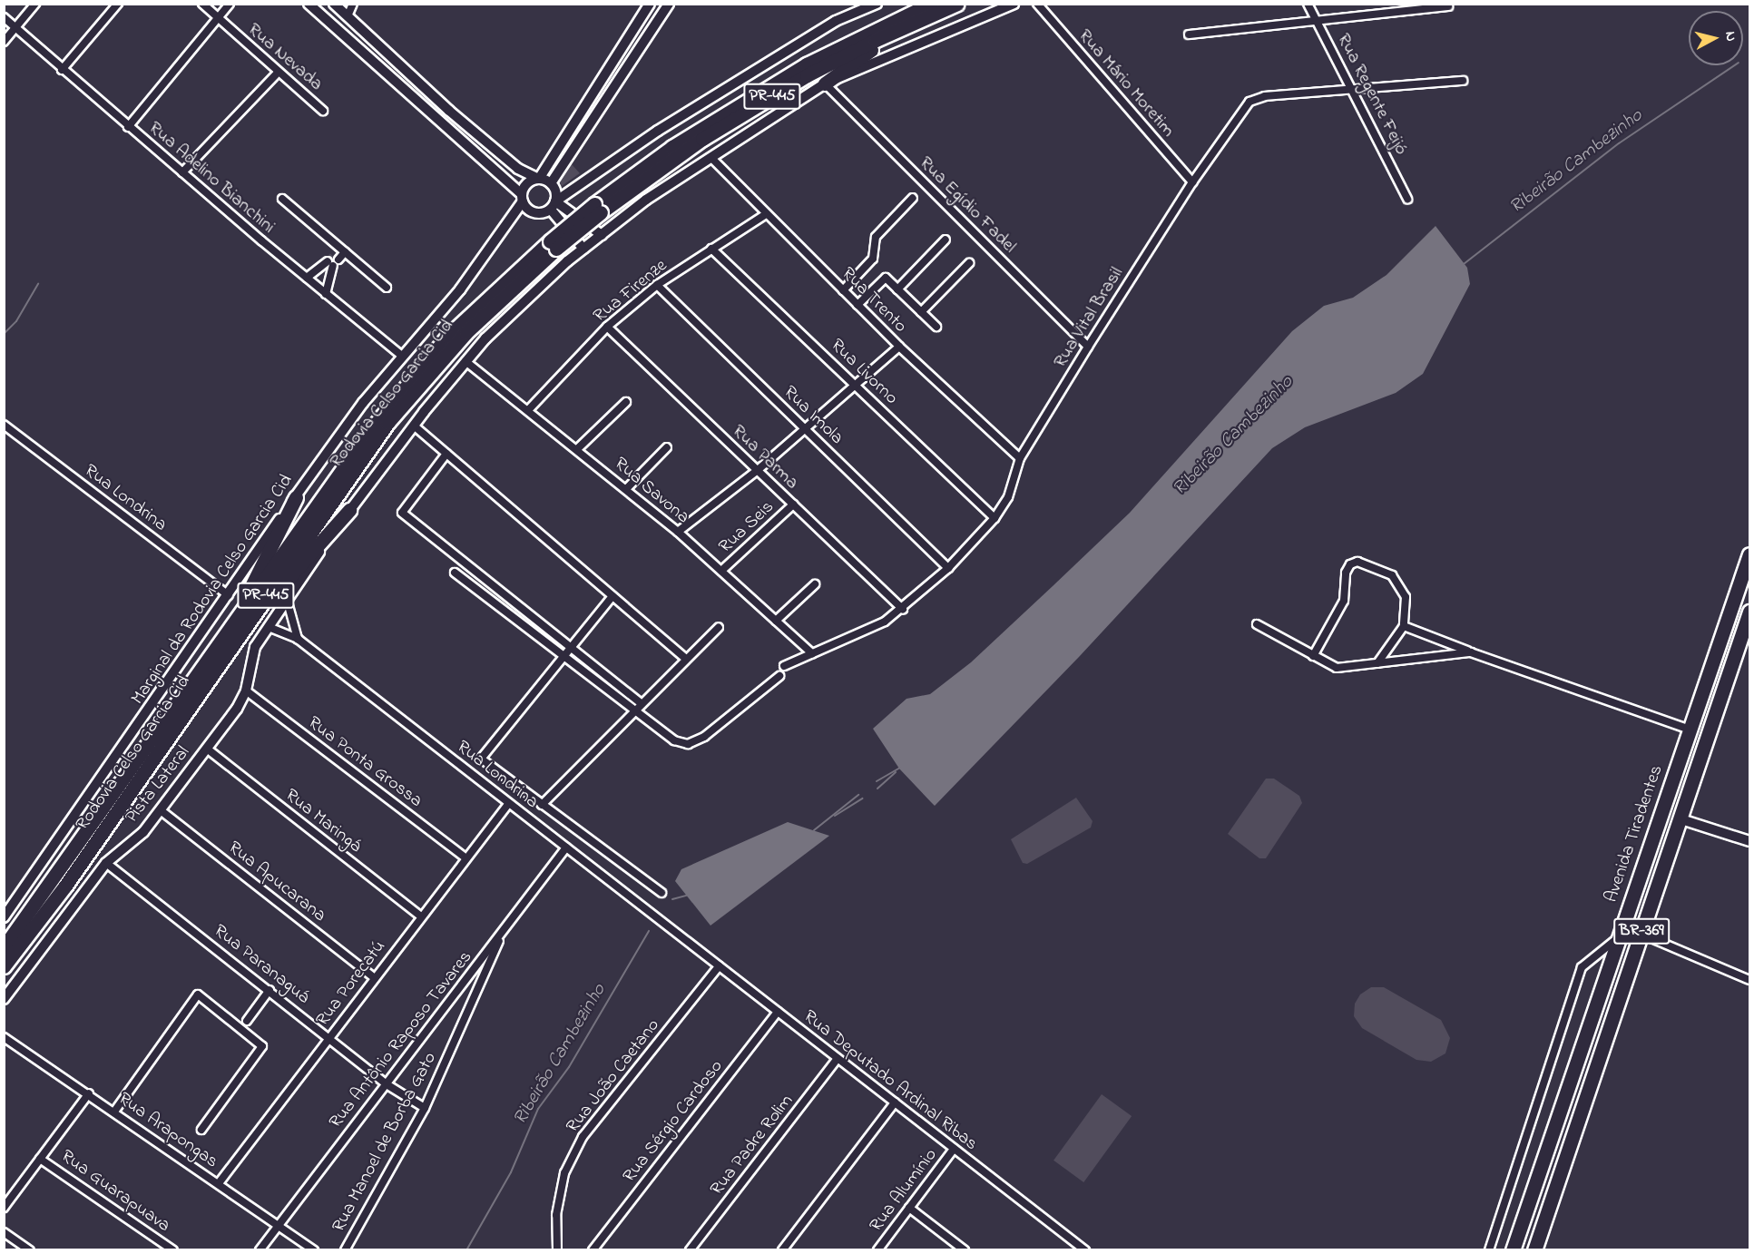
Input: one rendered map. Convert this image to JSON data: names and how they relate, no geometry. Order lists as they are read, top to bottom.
{
  "streets": {
    "highway": [
      "PR-445",
      "Rodovia Celso Garcia Cid",
      "Avenida Tiradentes",
      "BR-369"
    ],
    "street": [
      "Rua Nevada",
      "Rua Mário Moretim",
      "Rua Regente Feijó",
      "Rua Adelino Bianchini",
      "Rua Egídio Fadel",
      "Rua Firenze",
      "Rua Trento",
      "Rua Vital Brasil",
      "Rua Livorno",
      "Rua Imola",
      "Rua Parma",
      "Rua Savona",
      "Rua Londrina",
      "Rua Seis",
      "Marginal da Rodovia Celso Garcia Cid",
      "Rua Ponta Grossa",
      "Pista Lateral",
      "Rua Maringá",
      "Rua Apucarana",
      "Rua Paranaguá",
      "Rua Porecatú",
      "Rua Antônio Raposo Tavares",
      "Rua João Caetano",
      "Rua Deputado Ardinal Ribas",
      "Rua Sérgio Cardoso",
      "Rua Arapongas",
      "Rua Manoel de Borba Gato",
      "Rua Padre Rolim",
      "Rua Alumínio",
      "Rua Guarapuava"
    ]
  },
  "crossings": [
    ["Rua Mário Moretim", "Rua Vital Brasil"],
    ["Rua Regente Feijó", "Rua Vital Brasil"],
    ["Rua Adelino Bianchini", "Marginal da Rodovia Celso Garcia Cid"],
    ["Rua Egídio Fadel", "Rua Vital Brasil"],
    ["Rua Firenze", "Rua Trento"],
    ["Rua Firenze", "Rua Livorno"],
    ["Rua Firenze", "Rua Imola"],
    ["Rua Firenze", "Rua Parma"],
    ["Rua Firenze", "Rua Savona"],
    ["Rua Trento", "Rua Vital Brasil"],
    ["Rua Vital Brasil", "Rua Livorno"],
    ["Rua Vital Brasil", "Rua Imola"],
    ["Rua Vital Brasil", "Rua Parma"],
    ["Rua Vital Brasil", "Rua Savona"],
    ["Rua Parma", "Rua Seis"],
    ["Rua Savona", "Rua Seis"],
    ["Rua Londrina", "Marginal da Rodovia Celso Garcia Cid"],
    ["Rua Londrina", "Pista Lateral"],
    ["Rua Londrina", "Rua Porecatú"],
    ["Rua Londrina", "Rua Antônio Raposo Tavares"],
    ["Rua Londrina", "Rua Deputado Ardinal Ribas"],
    ["Rua Ponta Grossa", "Pista Lateral"],
    ["Rua Ponta Grossa", "Rua Porecatú"],
    ["Pista Lateral", "Rua Maringá"],
    ["Pista Lateral", "Rua Apucarana"],
    ["Pista Lateral", "Rua Paranaguá"],
    ["Rua Maringá", "Rua Porecatú"],
    ["Rua Apucarana", "Rua Porecatú"],
    ["Rua Paranaguá", "Rua Porecatú"],
    ["Rua Paranaguá", "Rua Antônio Raposo Tavares"],
    ["Rua Paranaguá", "Rua Manoel de Borba Gato"],
    ["Rua Porecatú", "Rua Arapongas"],
    ["Rua Antônio Raposo Tavares", "Rua Arapongas"],
    ["Rua Antônio Raposo Tavares", "Rua Manoel de Borba Gato"],
    ["Rua João Caetano", "Rua Deputado Ardinal Ribas"],
    ["Rua Deputado Ardinal Ribas", "Rua Sérgio Cardoso"],
    ["Rua Deputado Ardinal Ribas", "Rua Padre Rolim"],
    ["Rua Deputado Ardinal Ribas", "Rua Alumínio"]
  ],
  "water": ["Ribeirão Cambezinho"],
  "north": "right"
}
